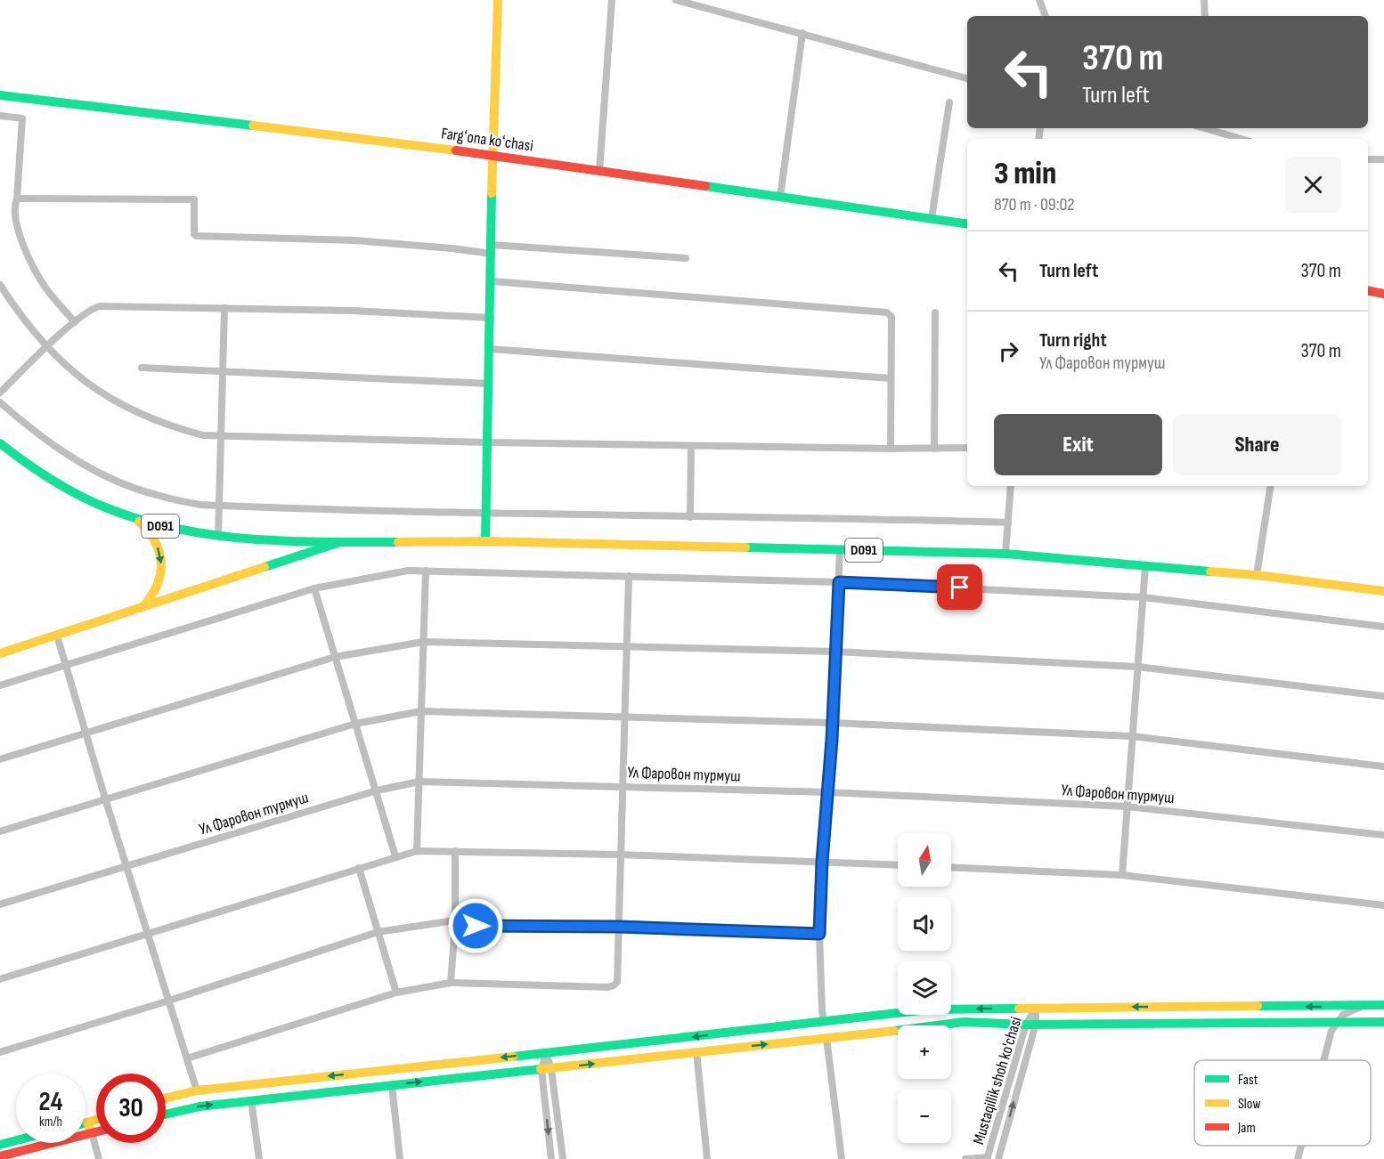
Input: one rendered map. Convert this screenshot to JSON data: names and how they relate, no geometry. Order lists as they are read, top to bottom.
{
  "streets": {
    "street": [
      "Fargʻona koʻchasi",
      "D091",
      "Ул Фаровон турмуш",
      "Mustaqillik shoh ko'chasi"
    ]
  },
  "legend": ["Fast", "Slow", "Jam"],
  "north": "top",
  "page": {
    "turn": ["370 m", "Turn left"],
    "heading": ["3 min", "870 m · 09:02"],
    "list": [
      {
        "name": "Turn left",
        "value": "370 m"
      },
      {
        "name": "Turn right",
        "note": "Ул Фаровон турмуш",
        "value": "370 m"
      }
    ],
    "buttons": ["Exit", "Share"],
    "map_buttons": ["+", "−"],
    "speed": "24 km/h",
    "limit": "30"
  }
}
